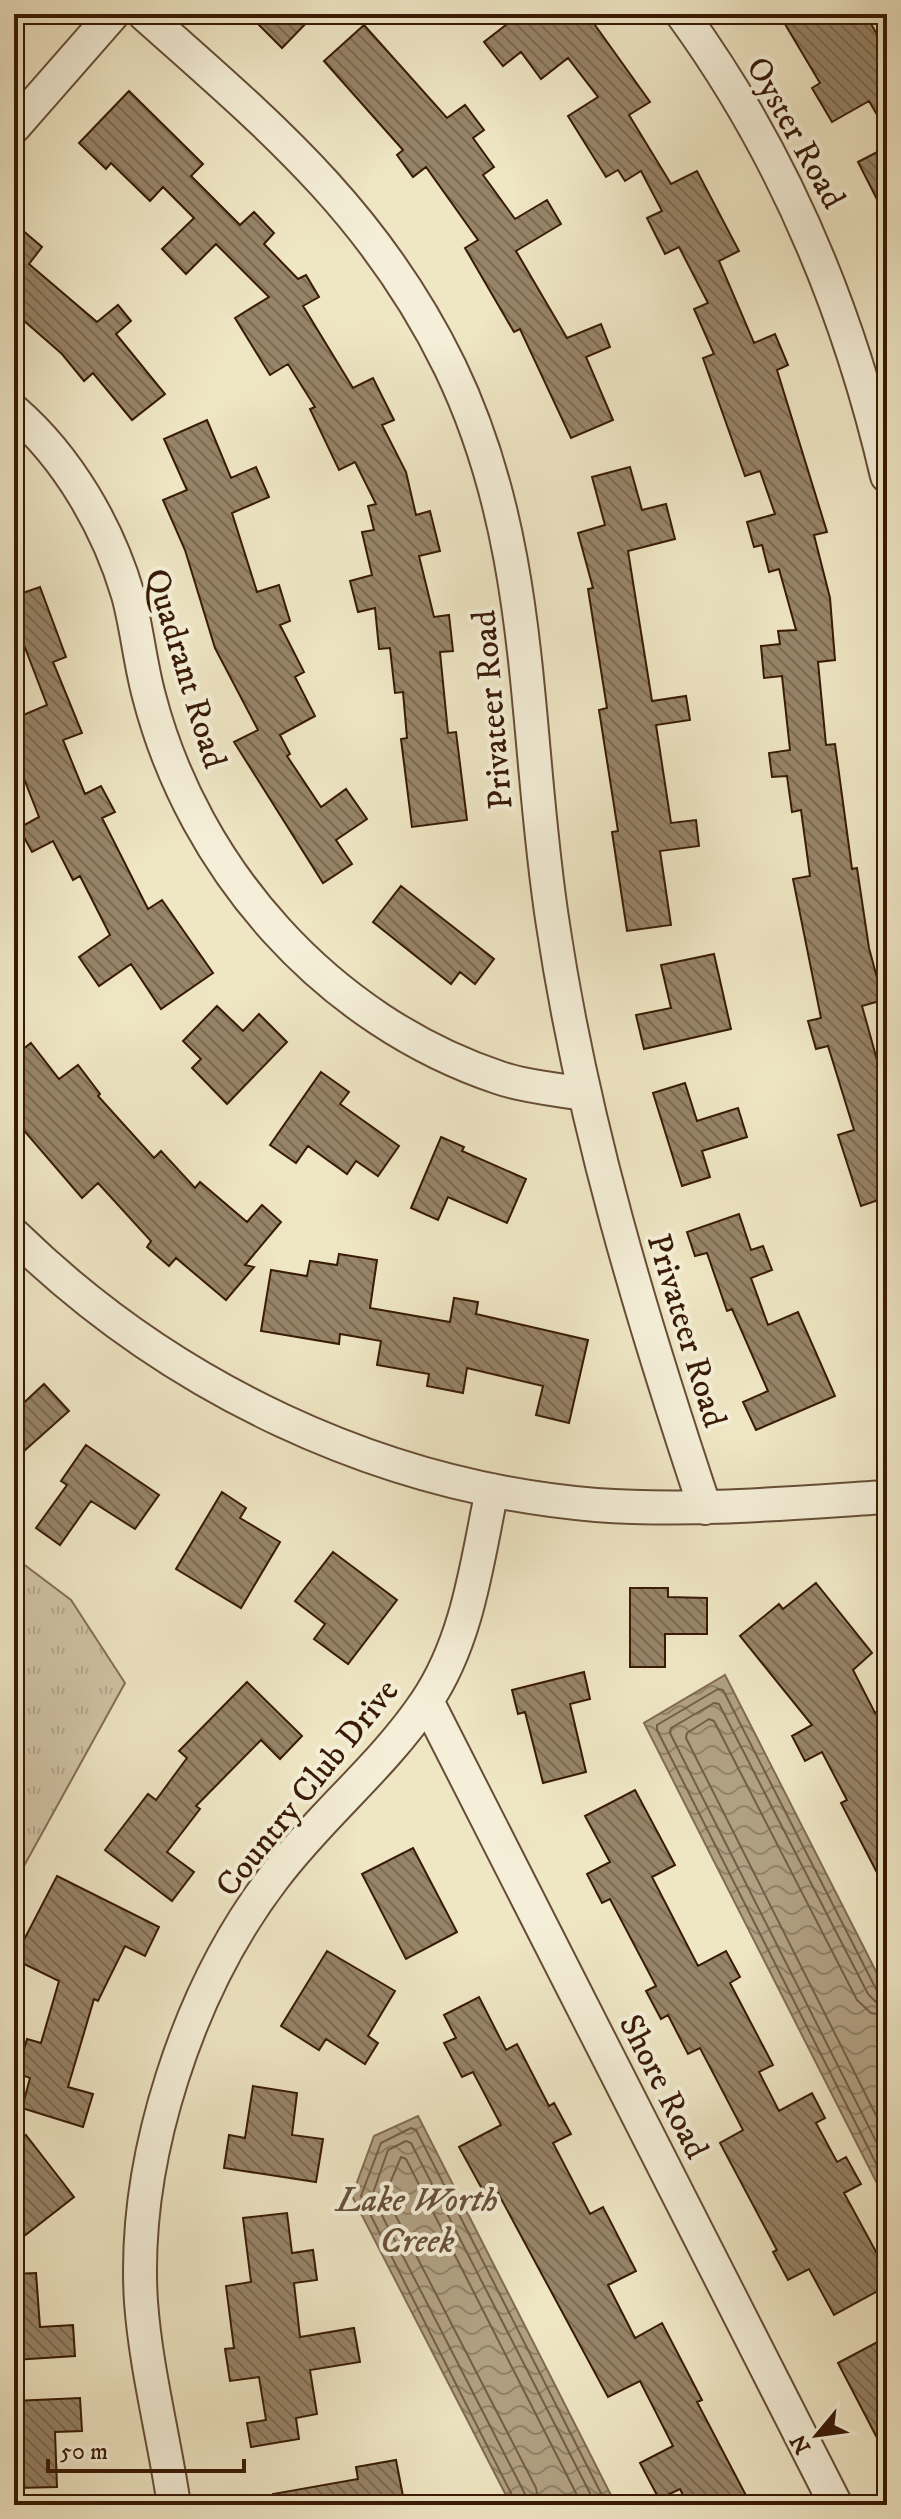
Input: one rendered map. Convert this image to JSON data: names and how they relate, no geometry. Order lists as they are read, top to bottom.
{
  "streets": {
    "street": [
      "Oyster Road",
      "Quadrant Road",
      "Privateer Road",
      "Country Club Drive",
      "Shore Road"
    ]
  },
  "crossings": [
    ["Quadrant Road", "Privateer Road"],
    ["Country Club Drive", "Shore Road"]
  ],
  "water": ["Lake Worth Creek"],
  "scale_bar": "50 m",
  "north": "bottom left"
}
